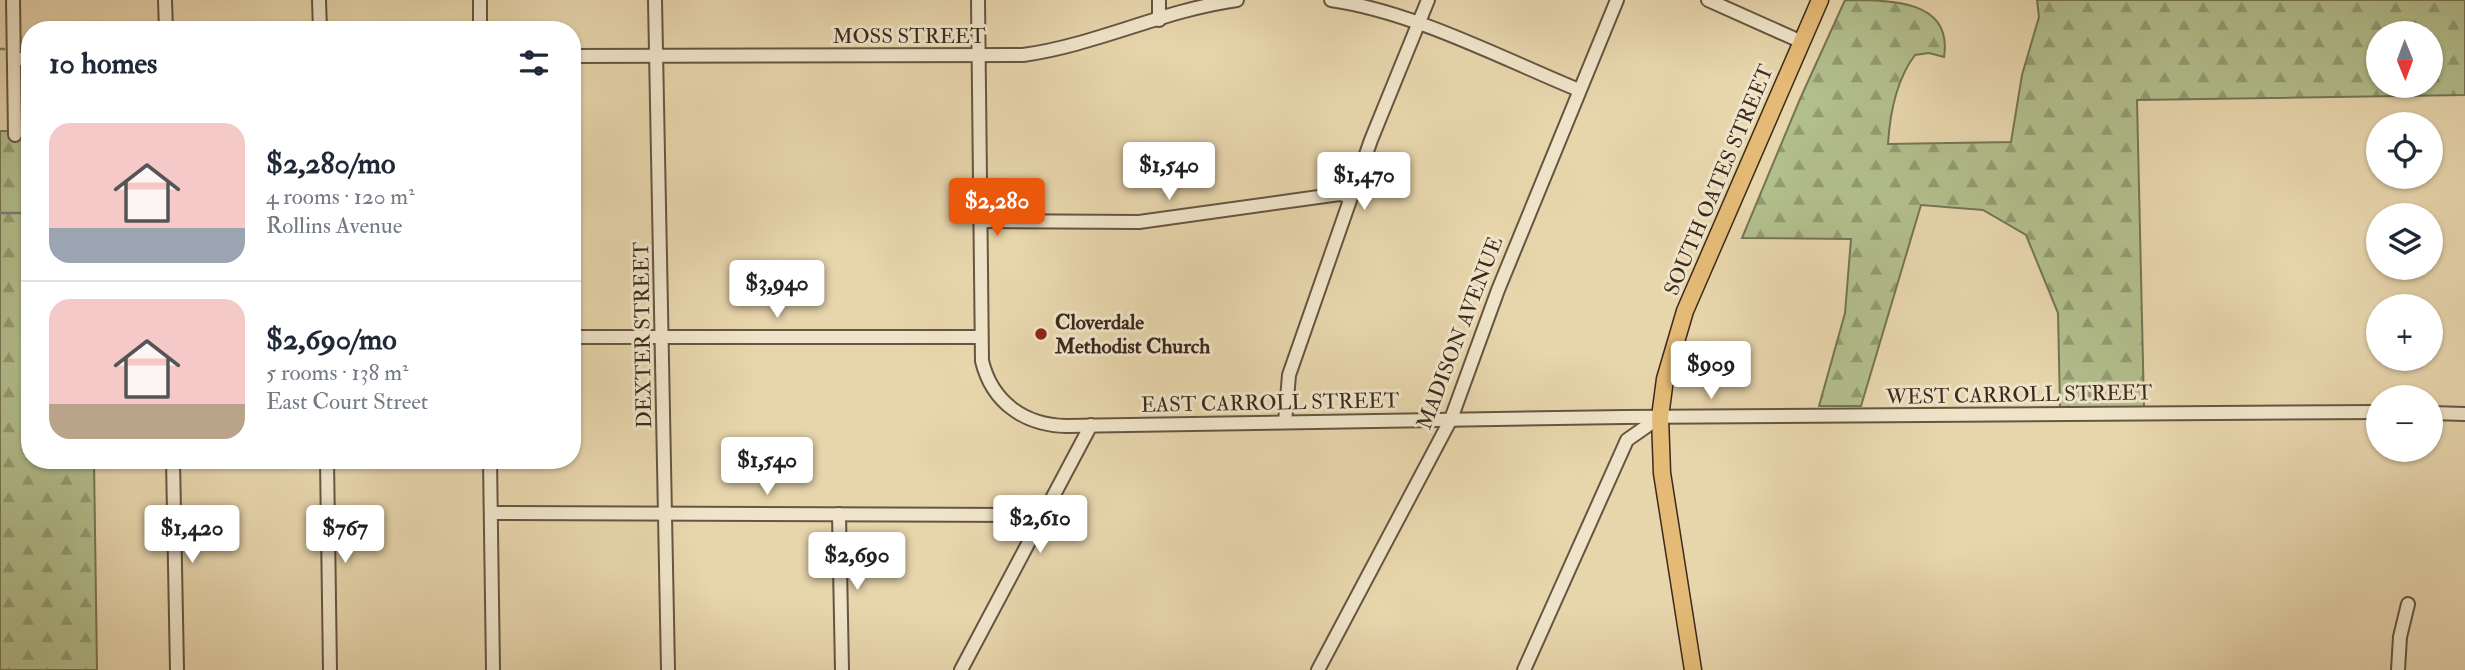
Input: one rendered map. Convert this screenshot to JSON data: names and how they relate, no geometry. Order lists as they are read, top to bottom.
{
  "streets": {
    "main road": ["SOUTH OATES STREET"],
    "street": [
      "MOSS STREET",
      "MADISON AVENUE",
      "DEXTER STREET",
      "WEST CARROLL STREET",
      "EAST CARROLL STREET"
    ]
  },
  "crossings": [
    ["MOSS STREET", "DEXTER STREET"],
    ["MOSS STREET", "EAST CARROLL STREET"],
    ["SOUTH OATES STREET", "WEST CARROLL STREET"],
    ["SOUTH OATES STREET", "EAST CARROLL STREET"],
    ["MADISON AVENUE", "EAST CARROLL STREET"],
    ["WEST CARROLL STREET", "EAST CARROLL STREET"]
  ],
  "places": ["Cloverdale Methodist Church"],
  "north": "bottom",
  "page": {
    "map_buttons": ["+", "−"],
    "heading": "10 homes",
    "list": [
      {
        "name": "$2,280/mo",
        "note": "4 rooms · 120 m² · Rollins Avenue"
      },
      {
        "name": "$2,690/mo",
        "note": "5 rooms · 138 m² · East Court Street"
      }
    ],
    "price": [
      "$1,540",
      "$1,470",
      "$2,280",
      "$3,940",
      "$909",
      "$1,540",
      "$2,610",
      "$1,420",
      "$767",
      "$2,690"
    ]
  }
}
